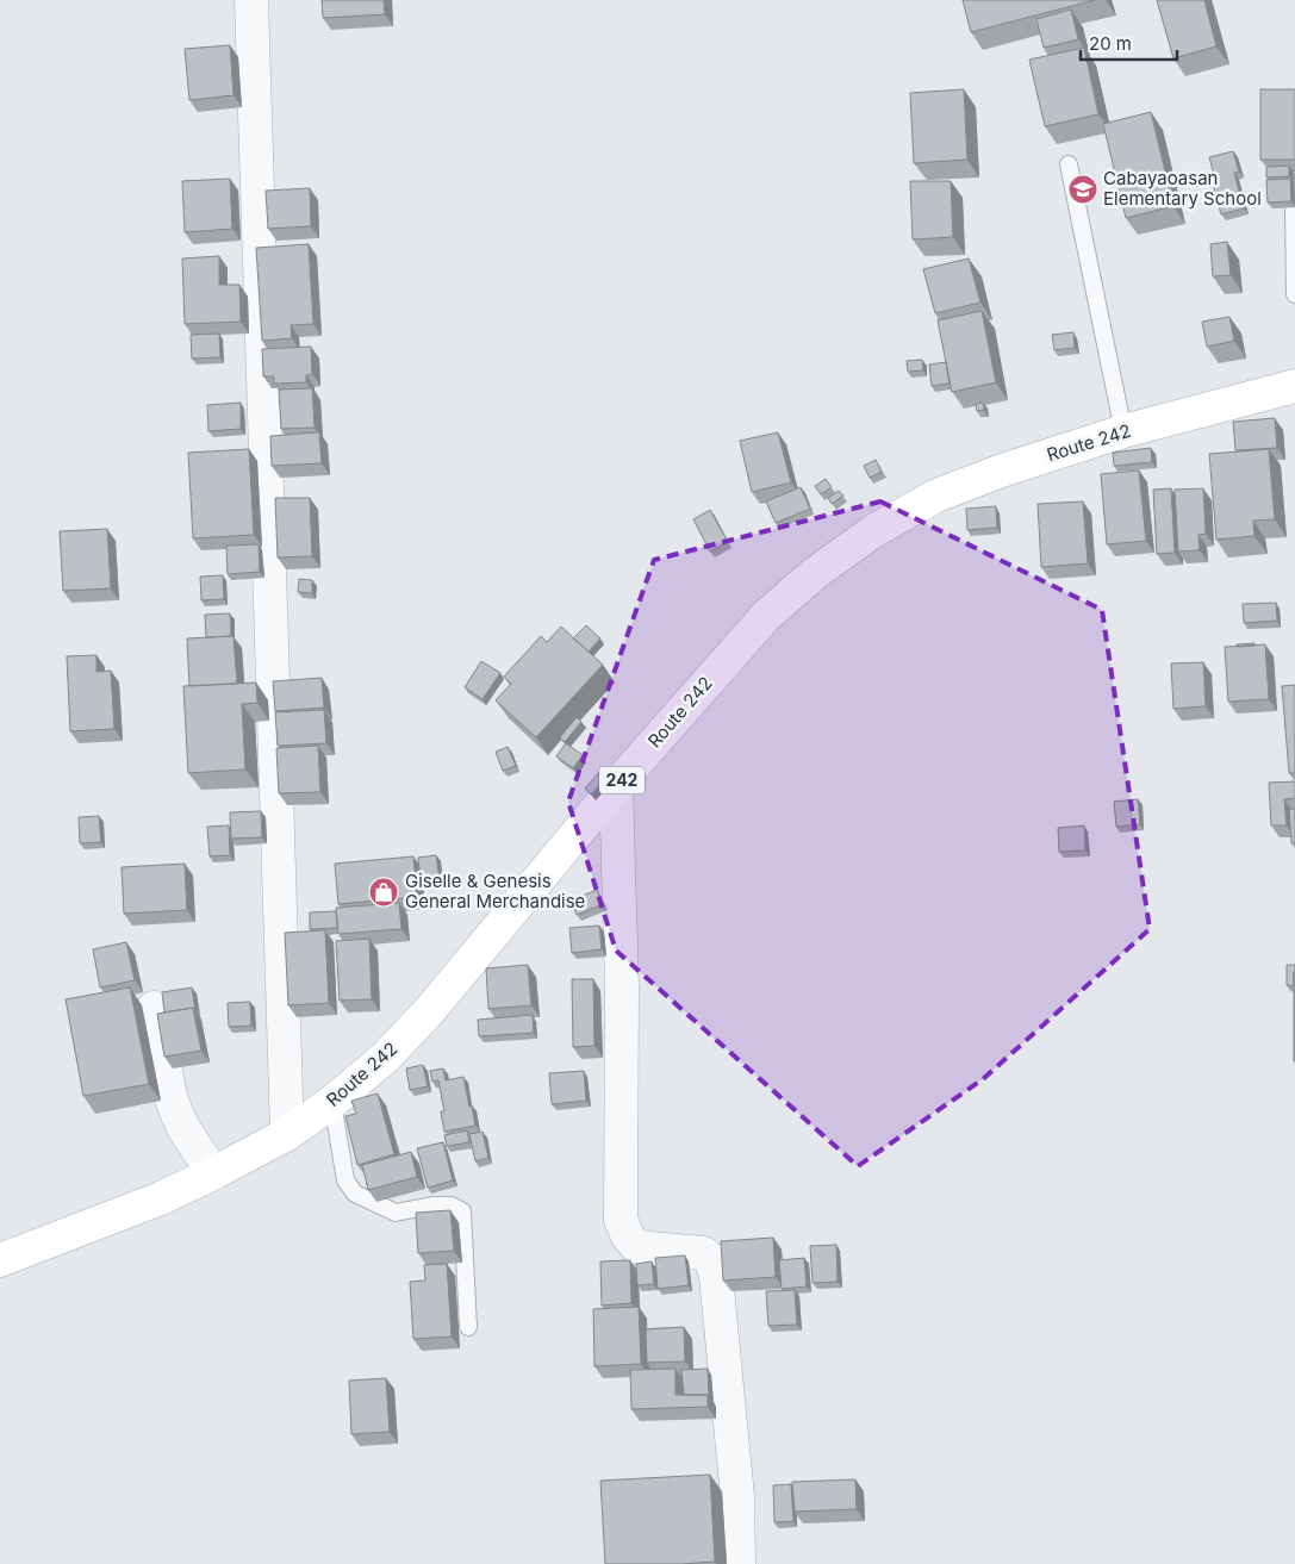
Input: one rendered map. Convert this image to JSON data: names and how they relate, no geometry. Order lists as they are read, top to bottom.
{
  "streets": {
    "main road": ["Route 242", "242"]
  },
  "places": {
    "school or university": ["Cabayaoasan Elementary School"],
    "shop": ["Giselle & Genesis General Merchandise"]
  },
  "scale_bar": "20 m"
}
